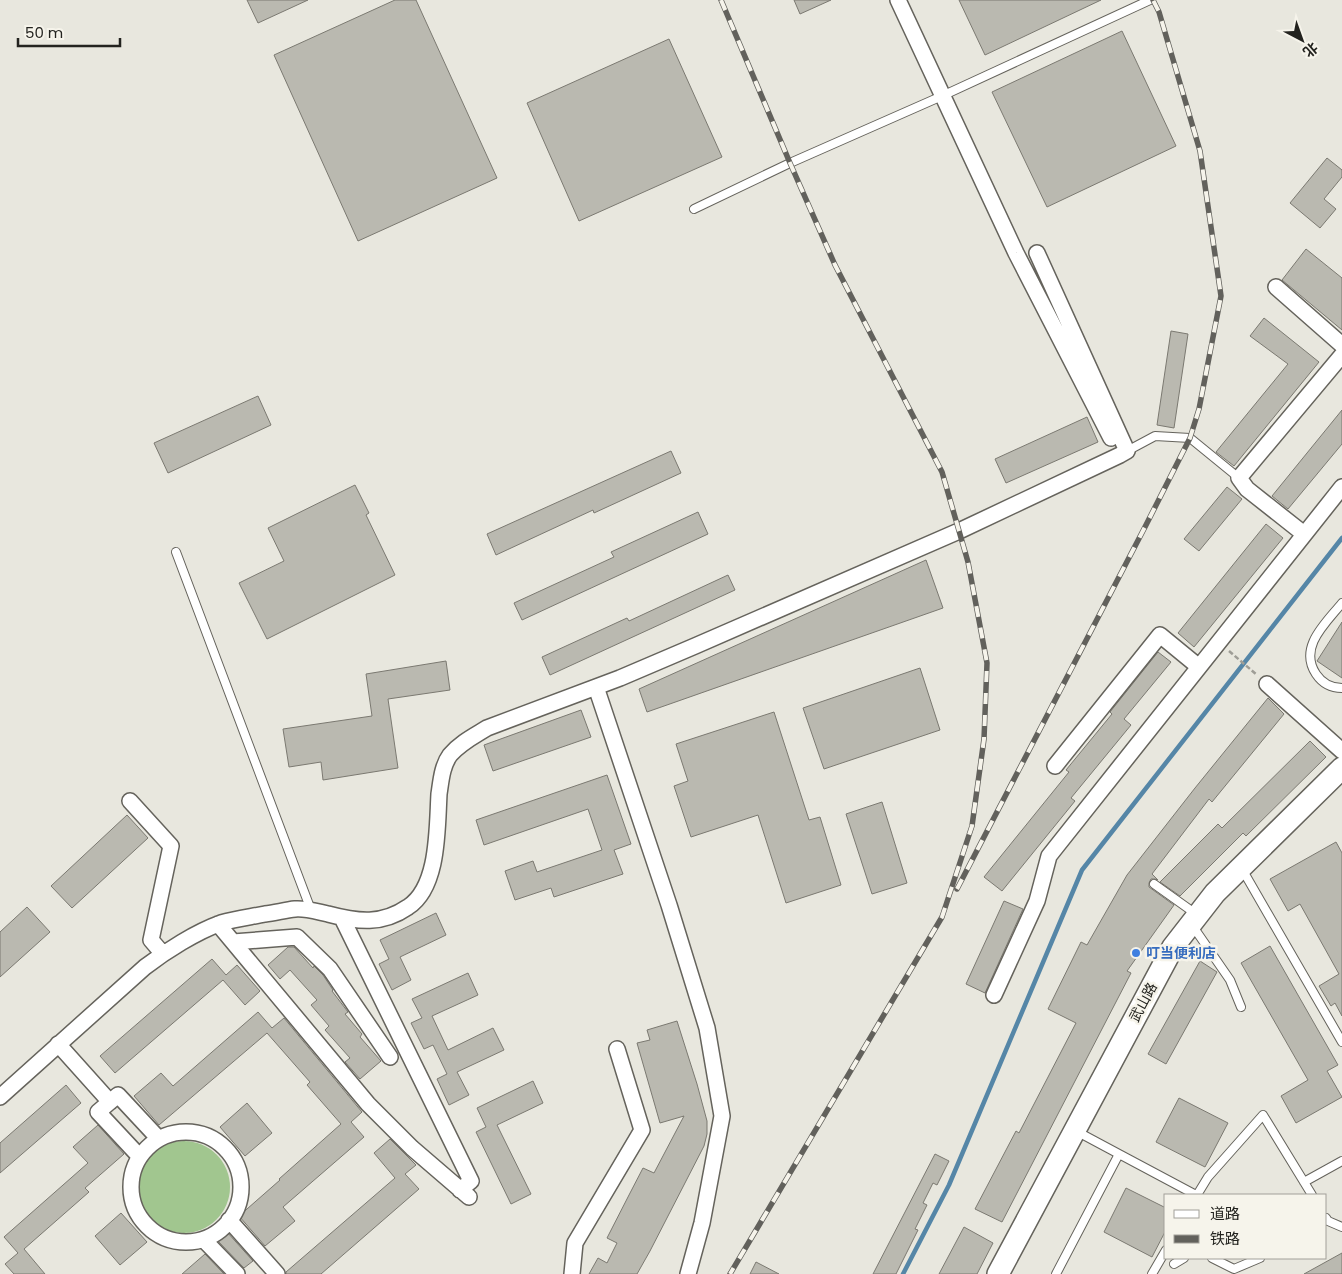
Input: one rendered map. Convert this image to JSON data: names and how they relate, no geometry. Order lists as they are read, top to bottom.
{
  "streets": {
    "main road": ["武山路"]
  },
  "places": ["叮当便利店"],
  "legend": ["道路", "铁路"],
  "scale_bar": "50 m",
  "north": "bottom right"
}
